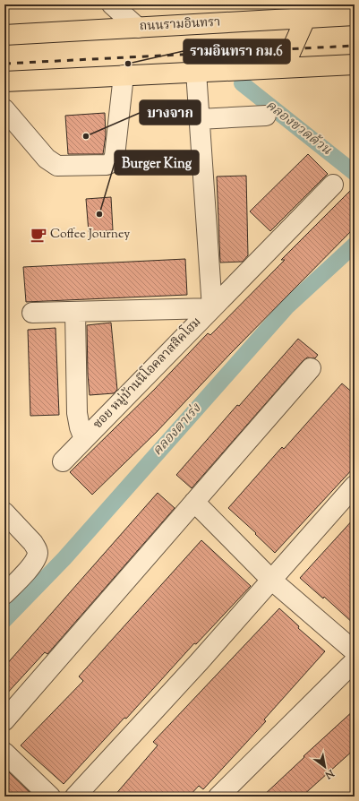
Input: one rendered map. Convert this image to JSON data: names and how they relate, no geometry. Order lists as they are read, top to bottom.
{
  "streets": {
    "main road": ["ถนนรามอินทรา"],
    "street": ["ซอย หมู่บ้านนีโอคลาสสิคโฮม"]
  },
  "water": ["คลองขวดด้วน", "คลองตาเร่ง"],
  "places": {
    "other": ["รามอินทรา กม.6", "บางจาก", "Burger King"],
    "cafe": ["Coffee Journey"]
  },
  "north": "bottom right"
}
